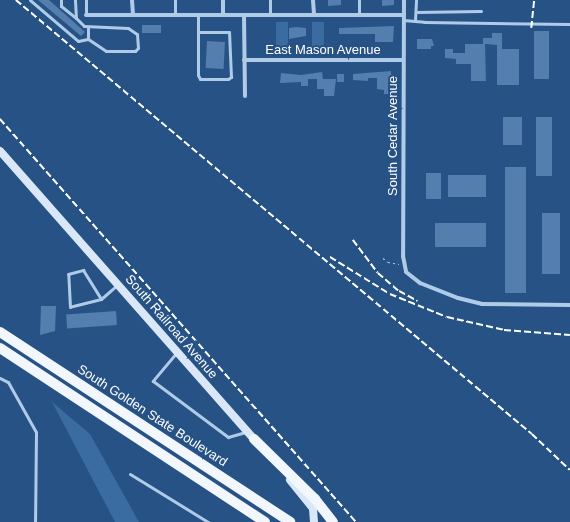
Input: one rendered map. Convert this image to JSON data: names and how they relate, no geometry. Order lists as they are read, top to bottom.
{
  "streets": {
    "main road": ["South Golden State Boulevard"],
    "street": ["East Mason Avenue", "South Cedar Avenue", "South Railroad Avenue"]
  },
  "crossings": [
    ["East Mason Avenue", "South Cedar Avenue"]
  ]
}
